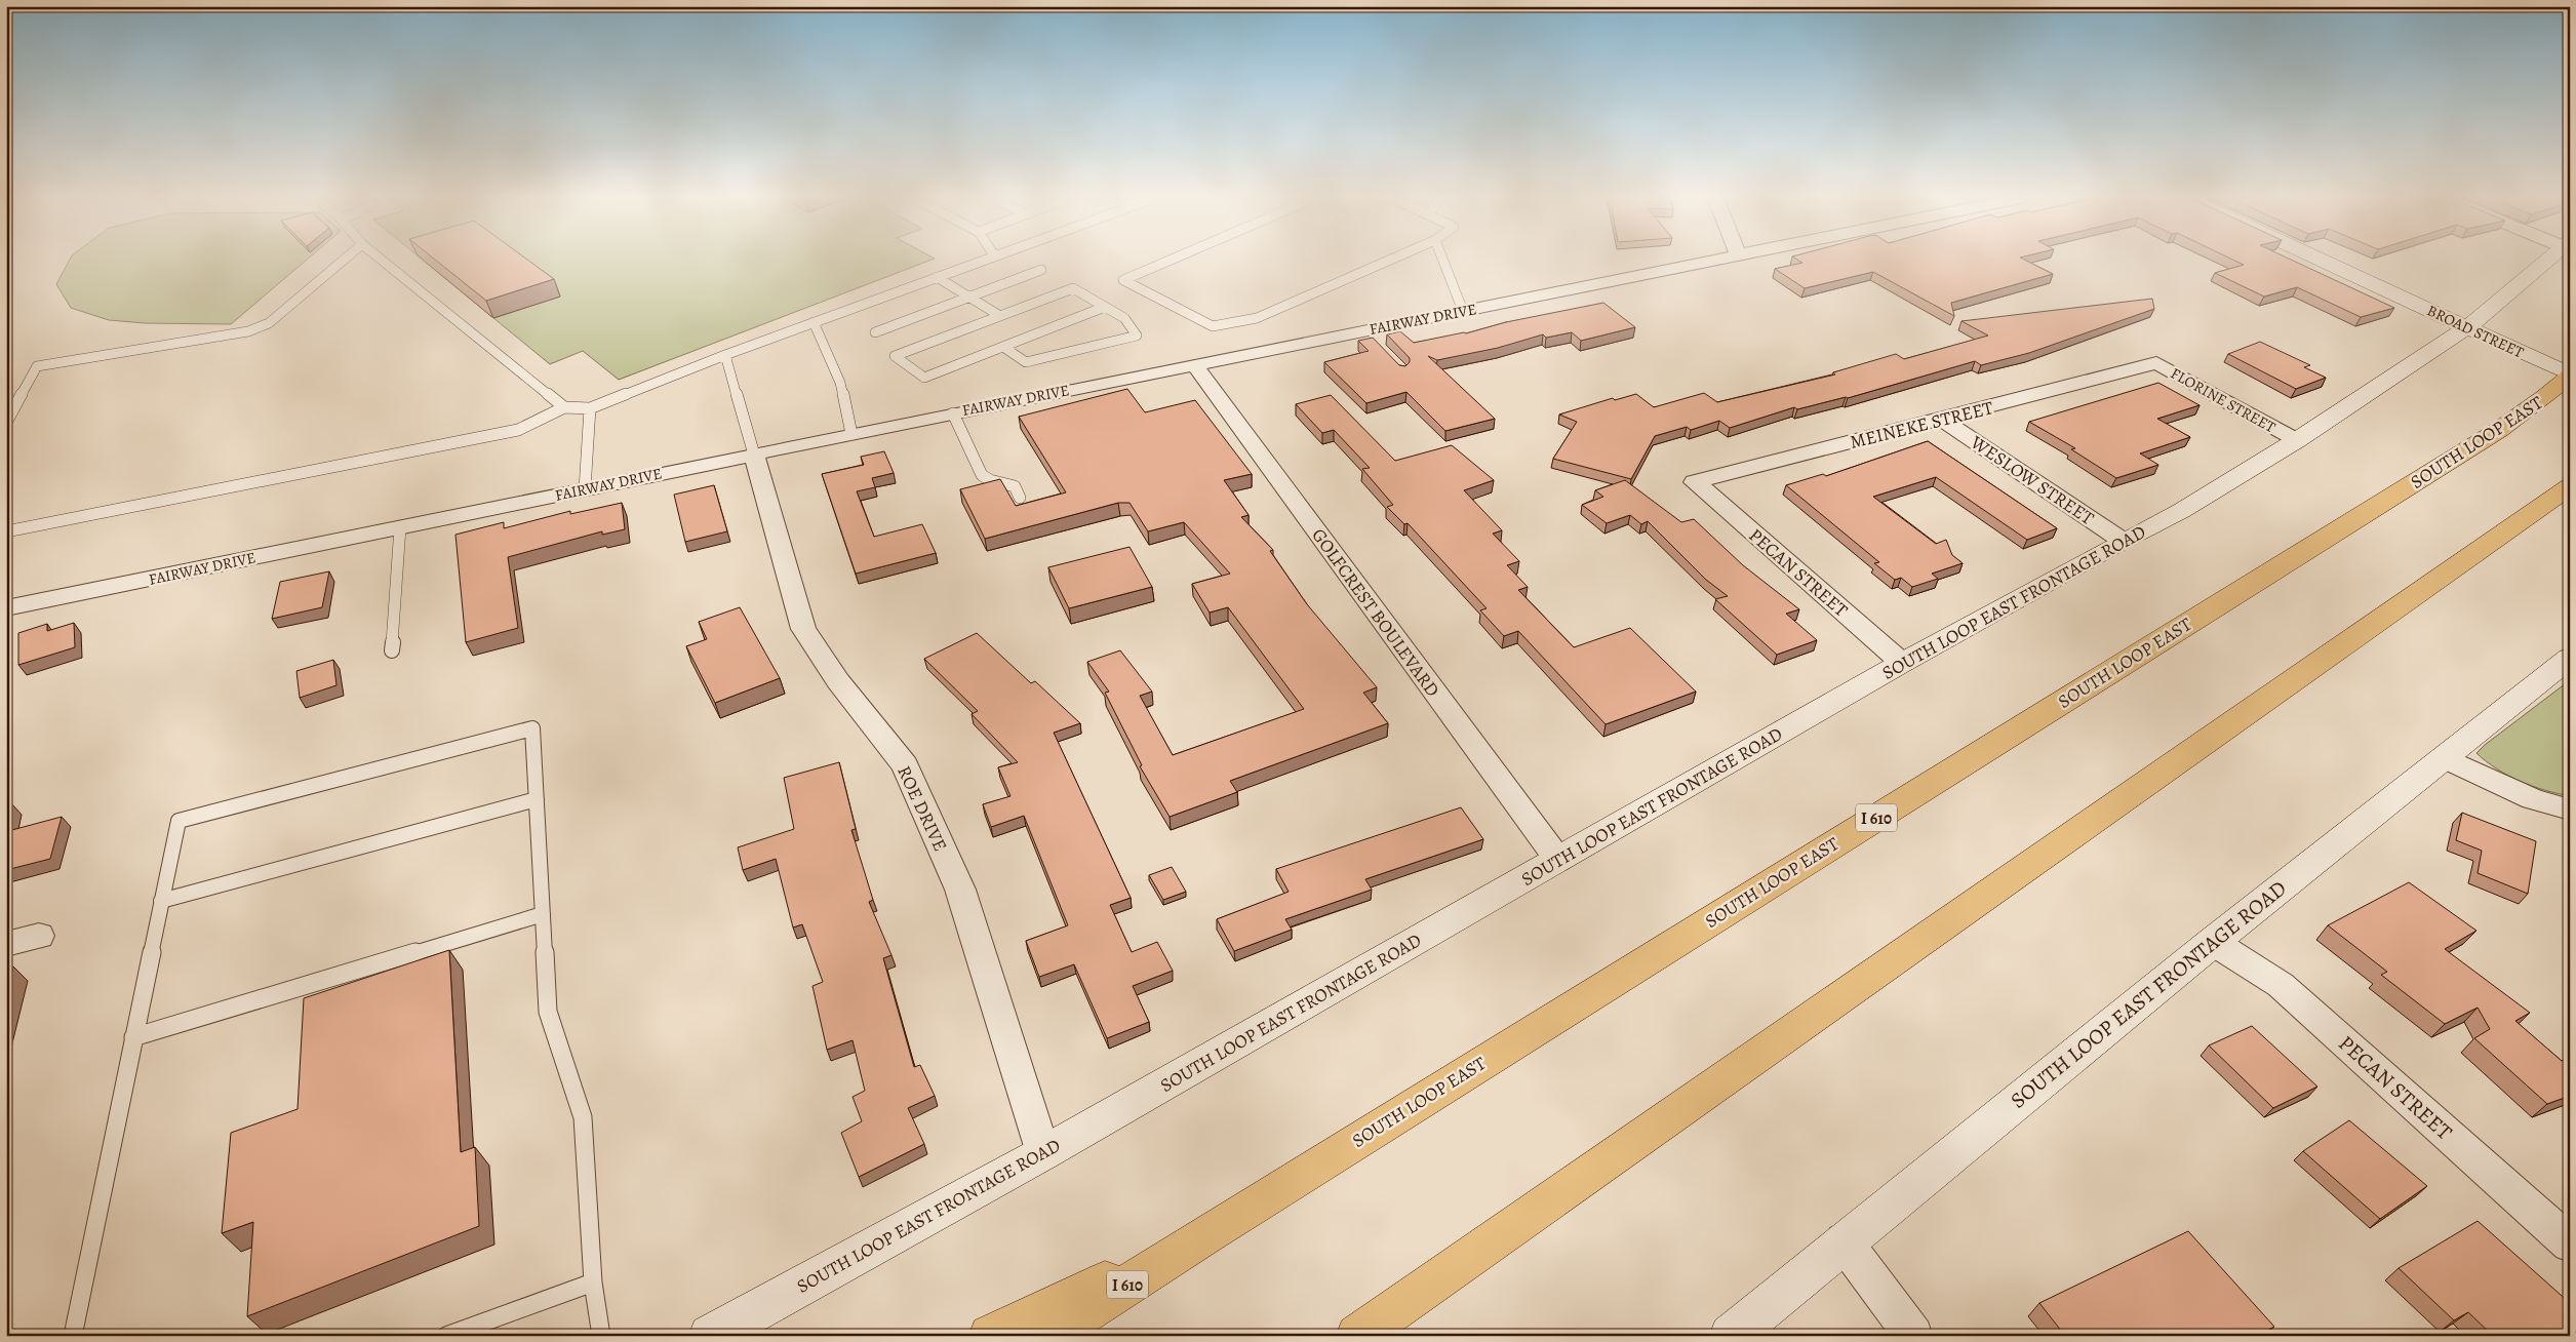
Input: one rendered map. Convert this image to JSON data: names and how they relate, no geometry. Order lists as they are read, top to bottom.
{
  "streets": {
    "highway": ["SOUTH LOOP EAST", "I 610"],
    "main road": ["BROAD STREET", "SOUTH LOOP EAST FRONTAGE ROAD"],
    "street": [
      "FAIRWAY DRIVE",
      "FLORINE STREET",
      "MEINEKE STREET",
      "WESLOW STREET",
      "PECAN STREET",
      "GOLFCREST BOULEVARD",
      "ROE DRIVE"
    ]
  },
  "crossings": [
    ["FAIRWAY DRIVE", "GOLFCREST BOULEVARD"],
    ["FAIRWAY DRIVE", "ROE DRIVE"],
    ["BROAD STREET", "SOUTH LOOP EAST"],
    ["BROAD STREET", "SOUTH LOOP EAST FRONTAGE ROAD"],
    ["FLORINE STREET", "MEINEKE STREET"],
    ["FLORINE STREET", "SOUTH LOOP EAST FRONTAGE ROAD"],
    ["MEINEKE STREET", "WESLOW STREET"],
    ["MEINEKE STREET", "PECAN STREET"],
    ["WESLOW STREET", "SOUTH LOOP EAST FRONTAGE ROAD"],
    ["PECAN STREET", "SOUTH LOOP EAST FRONTAGE ROAD"],
    ["SOUTH LOOP EAST FRONTAGE ROAD", "GOLFCREST BOULEVARD"],
    ["SOUTH LOOP EAST FRONTAGE ROAD", "ROE DRIVE"]
  ]
}
